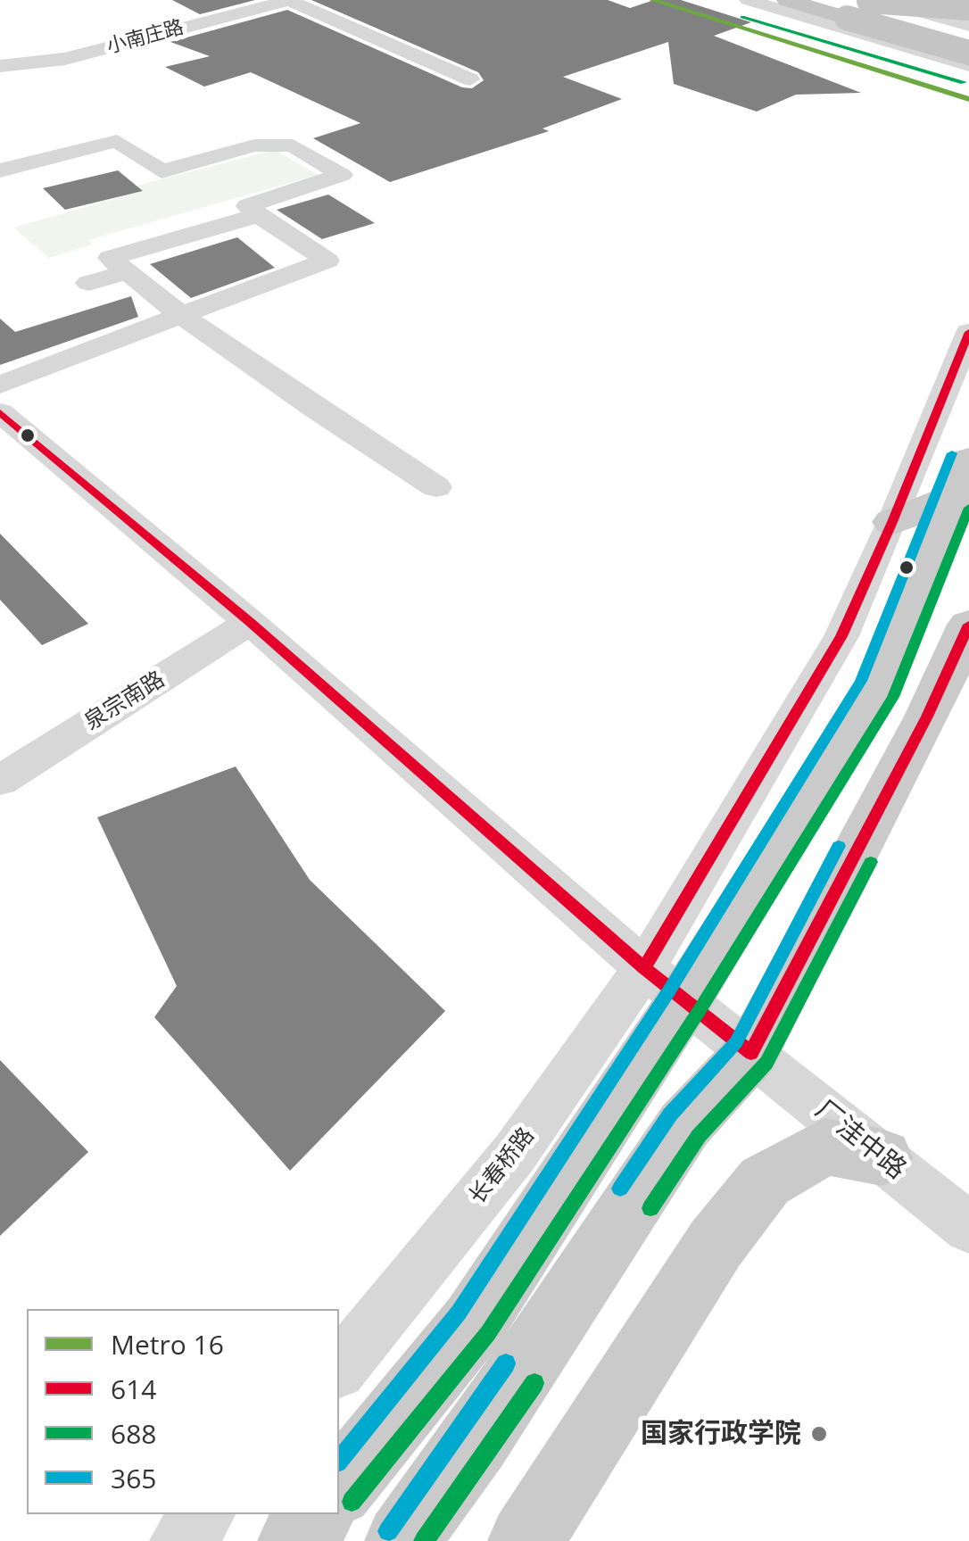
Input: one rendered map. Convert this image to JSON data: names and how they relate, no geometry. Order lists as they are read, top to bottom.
{
  "streets": {
    "main road": ["长春桥路"],
    "street": ["小南庄路", "泉宗南路", "厂洼中路"]
  },
  "crossings": [
    ["泉宗南路", "厂洼中路"],
    ["厂洼中路", "长春桥路"]
  ],
  "places": ["国家行政学院"],
  "lines": [
    "metro line 16",
    "transit line 688",
    "transit line 614",
    "transit line 365"
  ],
  "legend": [
    "Metro 16",
    "614",
    "688",
    "365"
  ]
}
